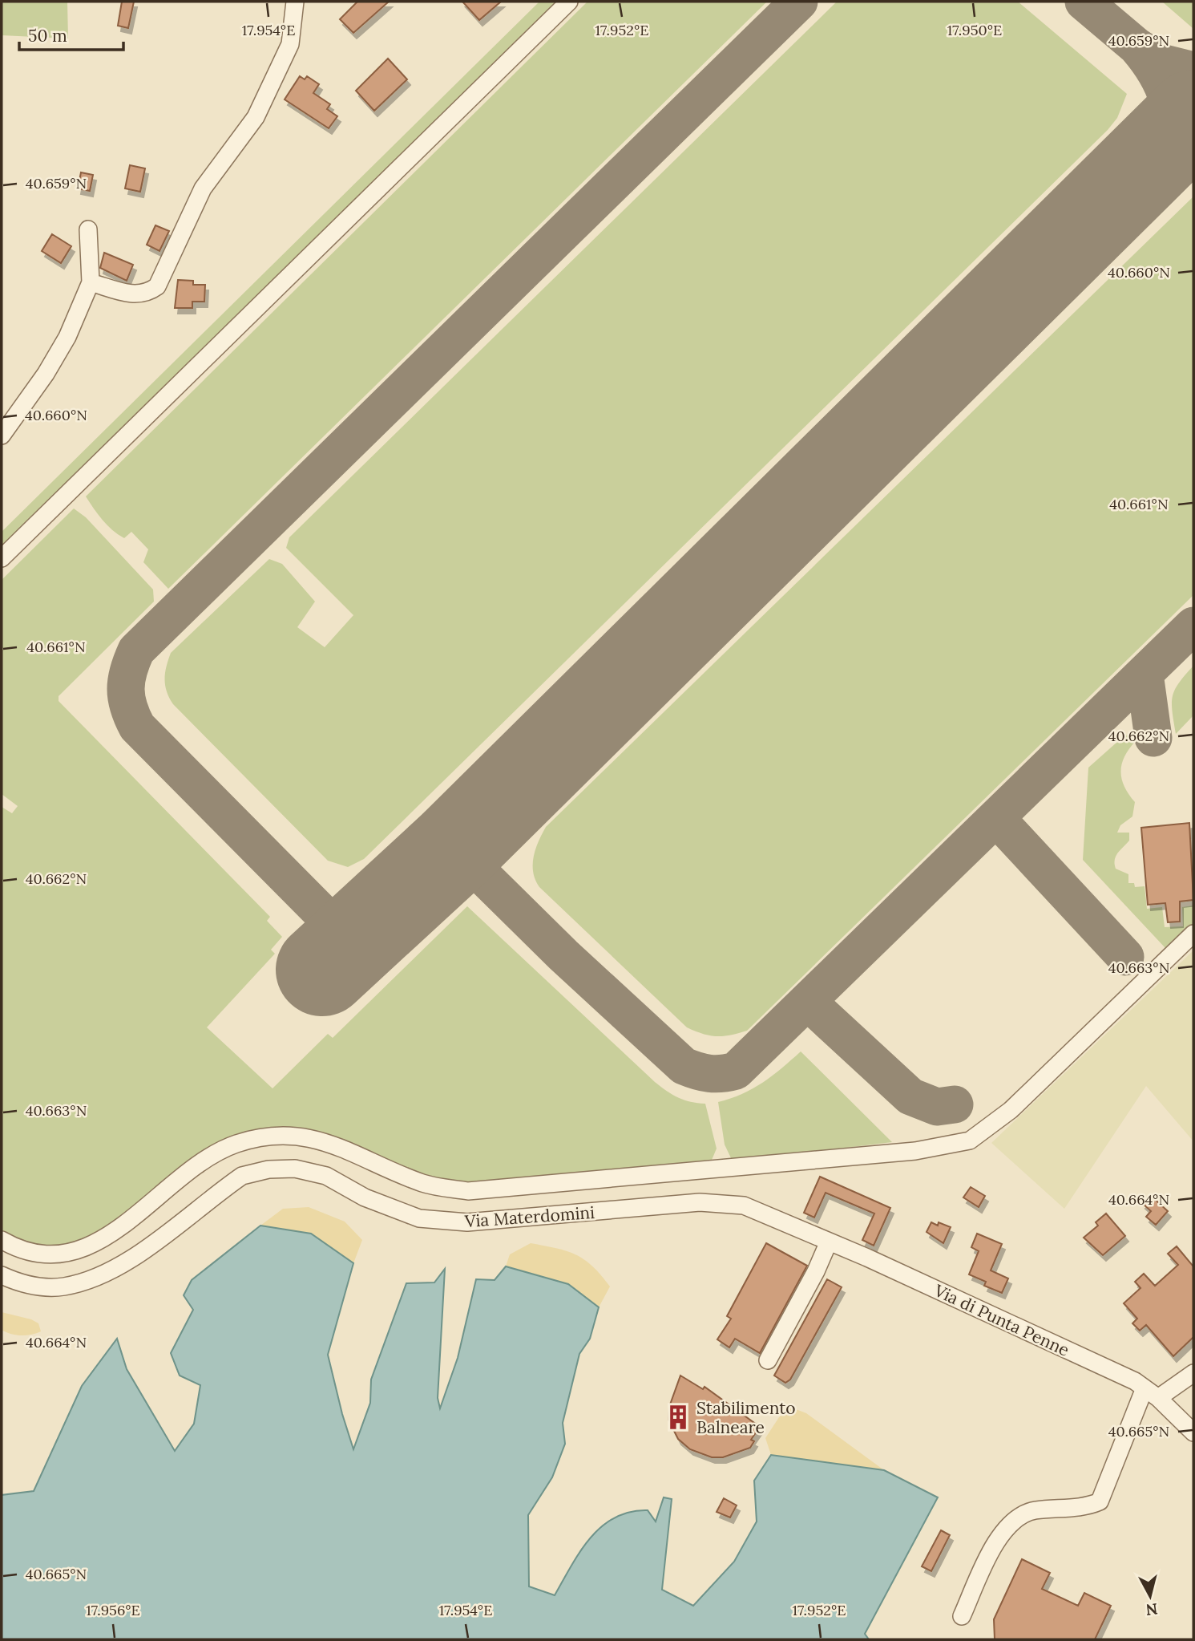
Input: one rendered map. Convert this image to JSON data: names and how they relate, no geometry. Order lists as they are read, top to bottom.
{
  "streets": {
    "street": ["Via Materdomini", "Via di Punta Penne"]
  },
  "crossings": [
    ["Via Materdomini", "Via di Punta Penne"]
  ],
  "places": {
    "building": ["Stabilimento Balneare"]
  },
  "scale_bar": "50 m",
  "north": "bottom",
  "coordinates": [
    "17.954°E",
    "17.952°E",
    "17.950°E",
    "40.659°N",
    "40.660°N",
    "40.661°N",
    "40.662°N",
    "40.663°N",
    "40.664°N",
    "40.665°N",
    "17.956°E"
  ]
}
